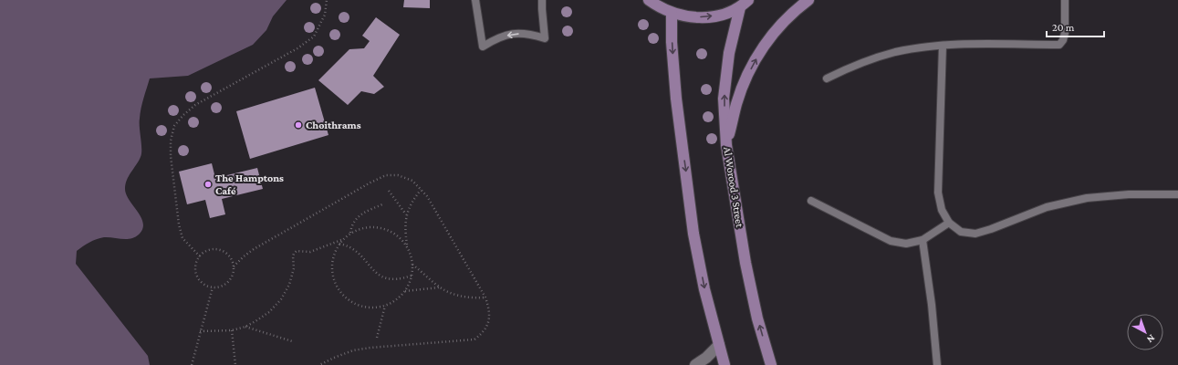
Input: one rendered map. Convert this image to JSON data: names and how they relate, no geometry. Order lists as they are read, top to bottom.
{
  "streets": {
    "street": ["Al Worood 3 Street"]
  },
  "places": ["Choithrams", "The Hamptons Café"],
  "scale_bar": "20 m",
  "north": "bottom right"
}
